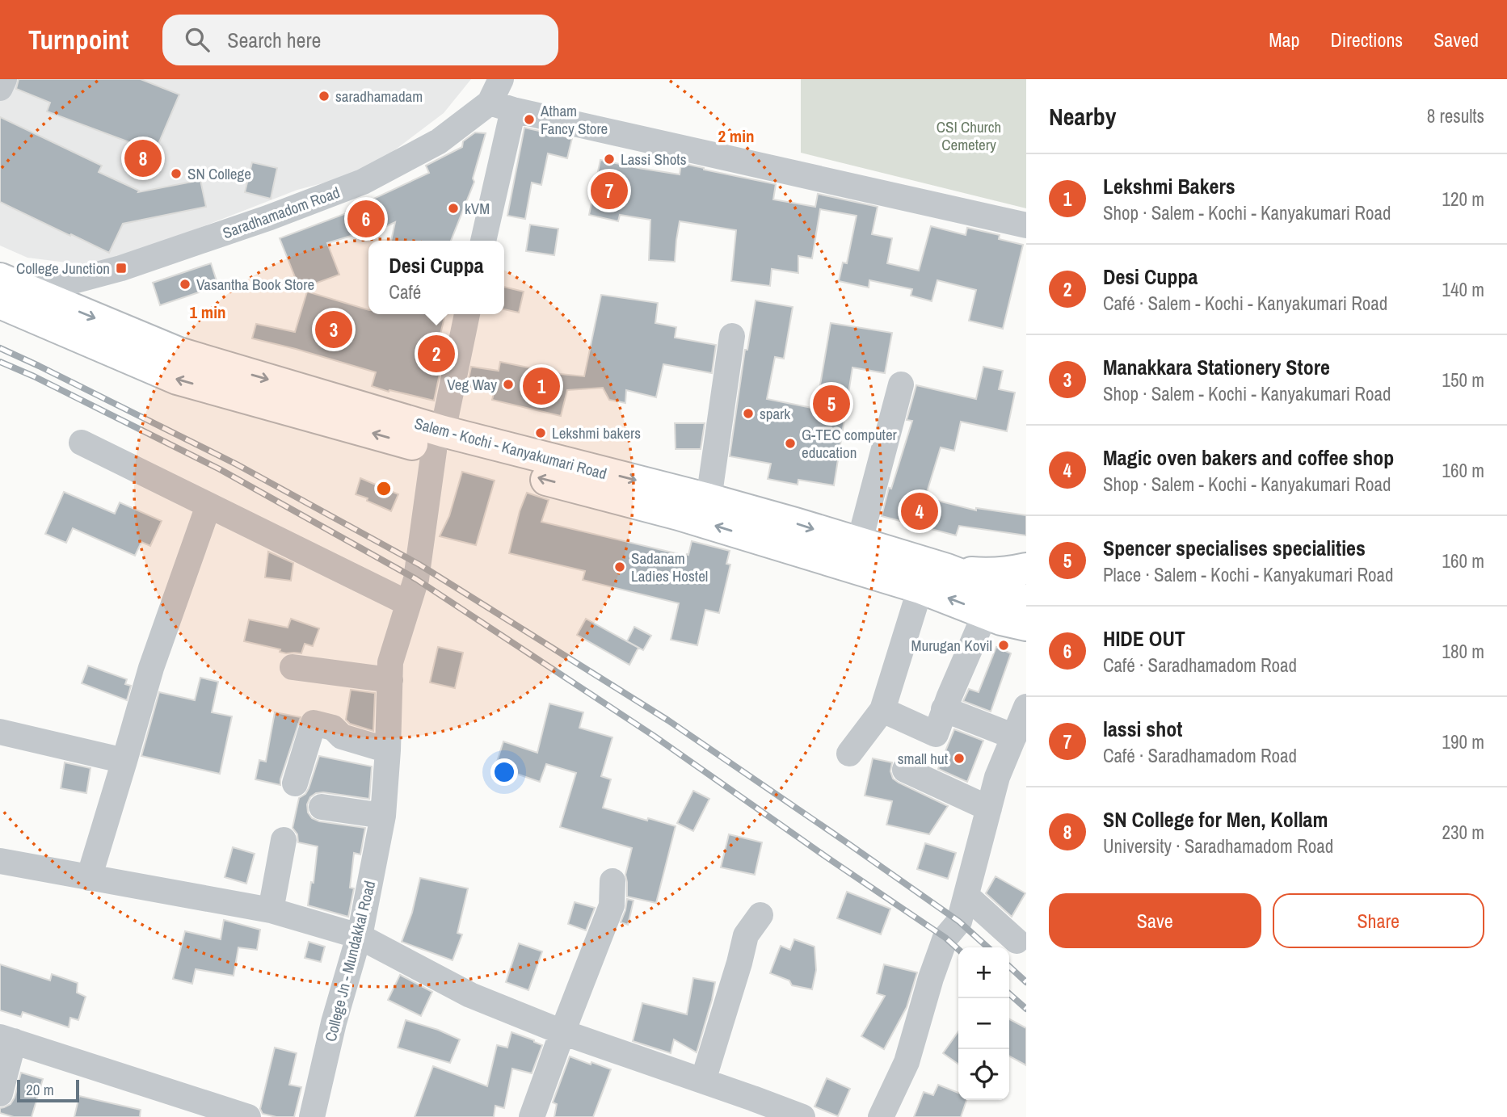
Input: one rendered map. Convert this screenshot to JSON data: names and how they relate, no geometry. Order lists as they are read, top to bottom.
{
  "streets": {
    "main road": ["Salem - Kochi - Kanyakumari Road"],
    "street": ["Saradhamadom Road", "College Jn - Mundakkal Road"]
  },
  "crossings": [
    ["Saradhamadom Road", "Salem - Kochi - Kanyakumari Road"],
    ["Salem - Kochi - Kanyakumari Road", "College Jn - Mundakkal Road"]
  ],
  "parks": ["CSI Church Cemetery"],
  "places": {
    "other": [
      "saradhamadam",
      "Atham Fancy Store",
      "Lassi Shots",
      "SN College",
      "kVM",
      "Vasantha Book Store",
      "Veg Way",
      "spark",
      "Lekshmi bakers",
      "G-TEC computer education",
      "Sadanam Ladies Hostel",
      "Murugan Kovil",
      "small hut"
    ],
    "transit": ["College Junction"]
  },
  "scale_bar": "20 m",
  "page": {
    "header": "Turnpoint",
    "search": "Search here",
    "nav": ["Map", "Directions", "Saved"],
    "heading": ["Nearby", "8 results"],
    "pins": [
      "8",
      "7",
      "6",
      "3",
      "2",
      "1",
      "5",
      "4"
    ],
    "list": [
      {
        "mark": "1",
        "name": "Lekshmi Bakers",
        "note": "Shop · Salem - Kochi - Kanyakumari Road",
        "value": "120 m"
      },
      {
        "mark": "2",
        "name": "Desi Cuppa",
        "note": "Café · Salem - Kochi - Kanyakumari Road",
        "value": "140 m"
      },
      {
        "mark": "3",
        "name": "Manakkara Stationery Store",
        "note": "Shop · Salem - Kochi - Kanyakumari Road",
        "value": "150 m"
      },
      {
        "mark": "4",
        "name": "Magic oven bakers and coffee shop",
        "note": "Shop · Salem - Kochi - Kanyakumari Road",
        "value": "160 m"
      },
      {
        "mark": "5",
        "name": "Spencer specialises specialities",
        "note": "Place · Salem - Kochi - Kanyakumari Road",
        "value": "160 m"
      },
      {
        "mark": "6",
        "name": "HIDE OUT",
        "note": "Café · Saradhamadom Road",
        "value": "180 m"
      },
      {
        "mark": "7",
        "name": "lassi shot",
        "note": "Café · Saradhamadom Road",
        "value": "190 m"
      },
      {
        "mark": "8",
        "name": "SN College for Men, Kollam",
        "note": "University · Saradhamadom Road",
        "value": "230 m"
      }
    ],
    "popup": ["Desi Cuppa", "Café"],
    "buttons": ["Save", "Share"],
    "map_buttons": ["+", "−"],
    "scale": "20 m"
  },
  "rings": ["2 min", "1 min"]
}
